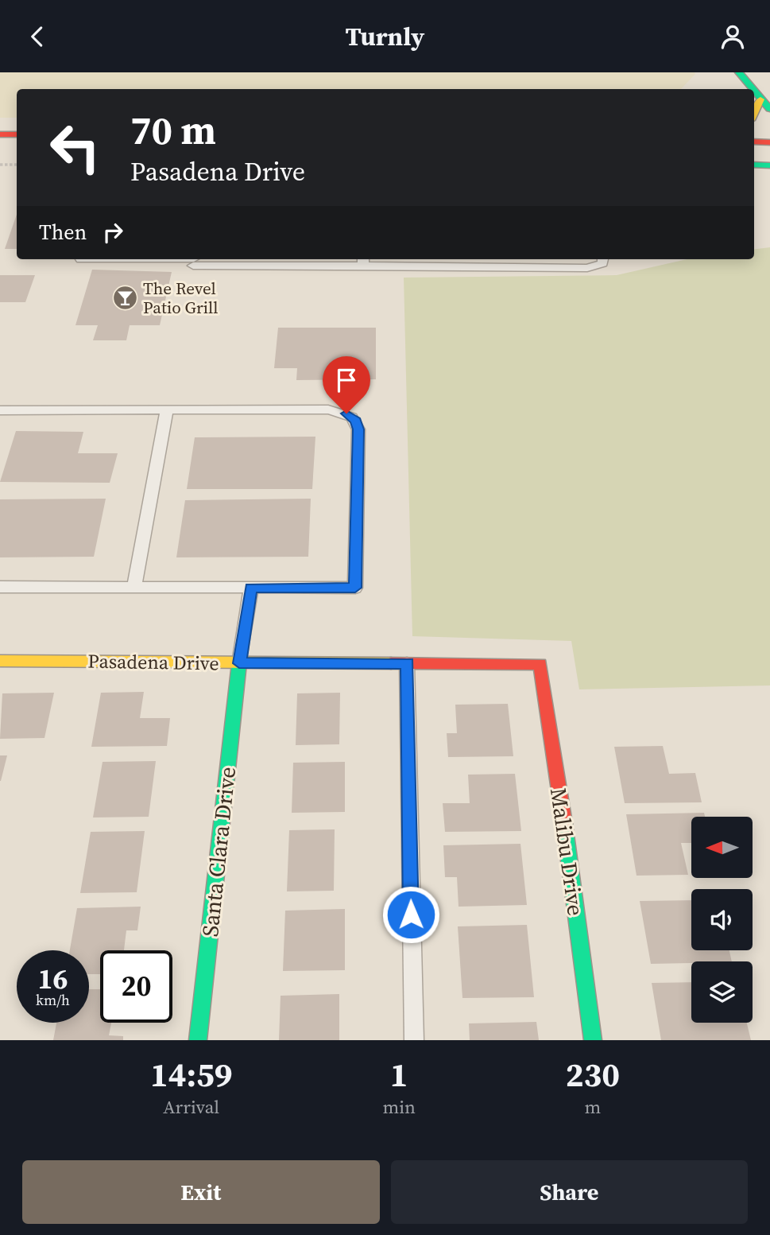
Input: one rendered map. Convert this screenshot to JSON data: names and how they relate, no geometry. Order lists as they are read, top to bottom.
{
  "streets": {
    "street": ["Pasadena Drive", "Santa Clara Drive", "Malibu Drive"]
  },
  "crossings": [
    ["Pasadena Drive", "Santa Clara Drive"],
    ["Pasadena Drive", "Malibu Drive"]
  ],
  "places": {
    "bar": ["The Revel Patio Grill"]
  },
  "north": "left",
  "page": {
    "header": "Turnly",
    "turn": ["70 m", "Pasadena Drive"],
    "then": "Then",
    "speed": "16 km/h",
    "limit": "20",
    "eta": [
      "14:59",
      "Arrival",
      "1",
      "min",
      "230",
      "m"
    ],
    "buttons": ["Exit", "Share"]
  }
}
